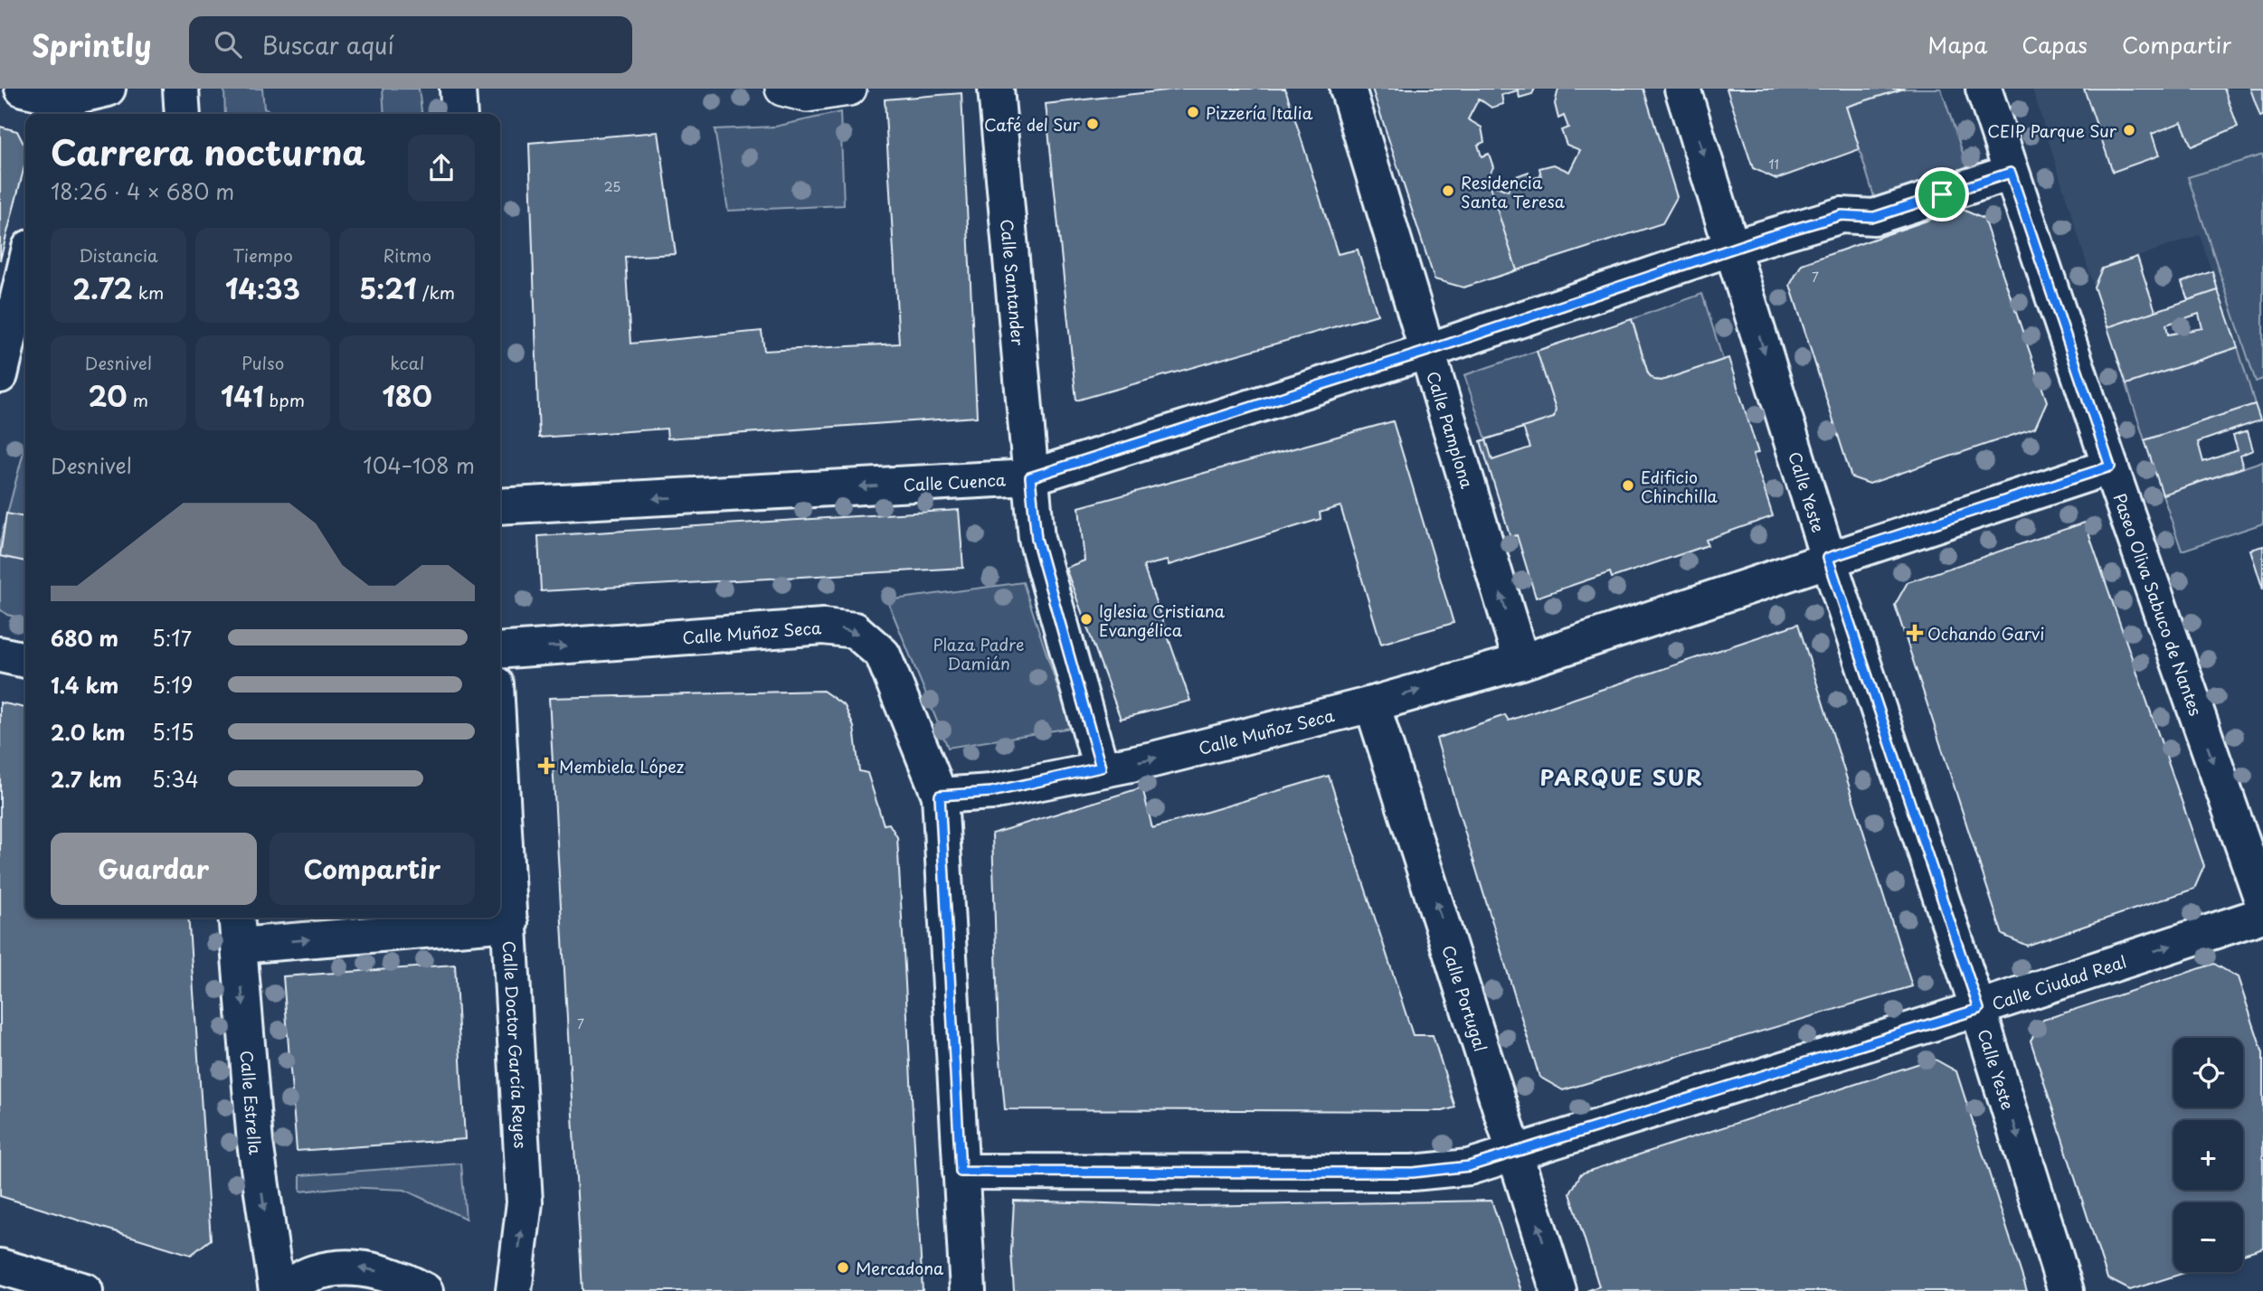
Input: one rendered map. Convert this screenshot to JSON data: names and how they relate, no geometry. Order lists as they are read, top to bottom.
{
  "streets": {
    "street": [
      "Calle Santander",
      "Calle Pamplona",
      "Calle Cuenca",
      "Calle Yeste",
      "Paseo Oliva Sabuco de Nantes",
      "Calle Muñoz Seca",
      "Calle Ciudad Real",
      "Calle Portugal",
      "Calle Doctor García Reyes",
      "Calle Estrella"
    ]
  },
  "crossings": [
    ["Calle Santander", "Calle Cuenca"],
    ["Calle Santander", "Calle Muñoz Seca"],
    ["Calle Pamplona", "Calle Cuenca"],
    ["Calle Pamplona", "Calle Muñoz Seca"],
    ["Calle Cuenca", "Calle Yeste"],
    ["Calle Cuenca", "Paseo Oliva Sabuco de Nantes"],
    ["Calle Yeste", "Calle Muñoz Seca"],
    ["Calle Yeste", "Calle Ciudad Real"],
    ["Paseo Oliva Sabuco de Nantes", "Calle Muñoz Seca"],
    ["Calle Muñoz Seca", "Calle Portugal"],
    ["Calle Ciudad Real", "Calle Portugal"]
  ],
  "one_way": [
    "Calle Pamplona",
    "Calle Yeste",
    "Paseo Oliva Sabuco de Nantes",
    "Calle Muñoz Seca",
    "Calle Portugal",
    "Calle Doctor García Reyes",
    "Calle Estrella"
  ],
  "districts": ["PARQUE SUR"],
  "parks": ["Plaza Padre Damián"],
  "places": {
    "other": [
      "Pizzería Italia",
      "Café del Sur",
      "CEIP Parque Sur",
      "Residencia Santa Teresa",
      "Edificio Chinchilla",
      "Iglesia Cristiana Evangélica",
      "Mercadona"
    ],
    "health": ["Ochando Garvi", "Membiela López"]
  },
  "house_numbers": [
    "11",
    "25",
    "7",
    "7"
  ],
  "page": {
    "header": "Sprintly",
    "search": "Buscar aquí",
    "nav": ["Mapa", "Capas", "Compartir"],
    "heading": ["Carrera nocturna", "18:26 · 4 × 680 m"],
    "stats": [
      ["Distancia", "2.72 km"],
      ["Tiempo", "14:33"],
      ["Ritmo", "5:21 /km"],
      ["Desnivel", "20 m"],
      ["Pulso", "141 bpm"],
      ["kcal", "180"]
    ],
    "chart": ["Desnivel", "104–108 m"],
    "list": [
      {
        "name": "680 m",
        "note": "5:17"
      },
      {
        "name": "1.4 km",
        "note": "5:19"
      },
      {
        "name": "2.0 km",
        "note": "5:15"
      },
      {
        "name": "2.7 km",
        "note": "5:34"
      }
    ],
    "buttons": ["Guardar", "Compartir"],
    "map_buttons": ["+", "−"]
  }
}
